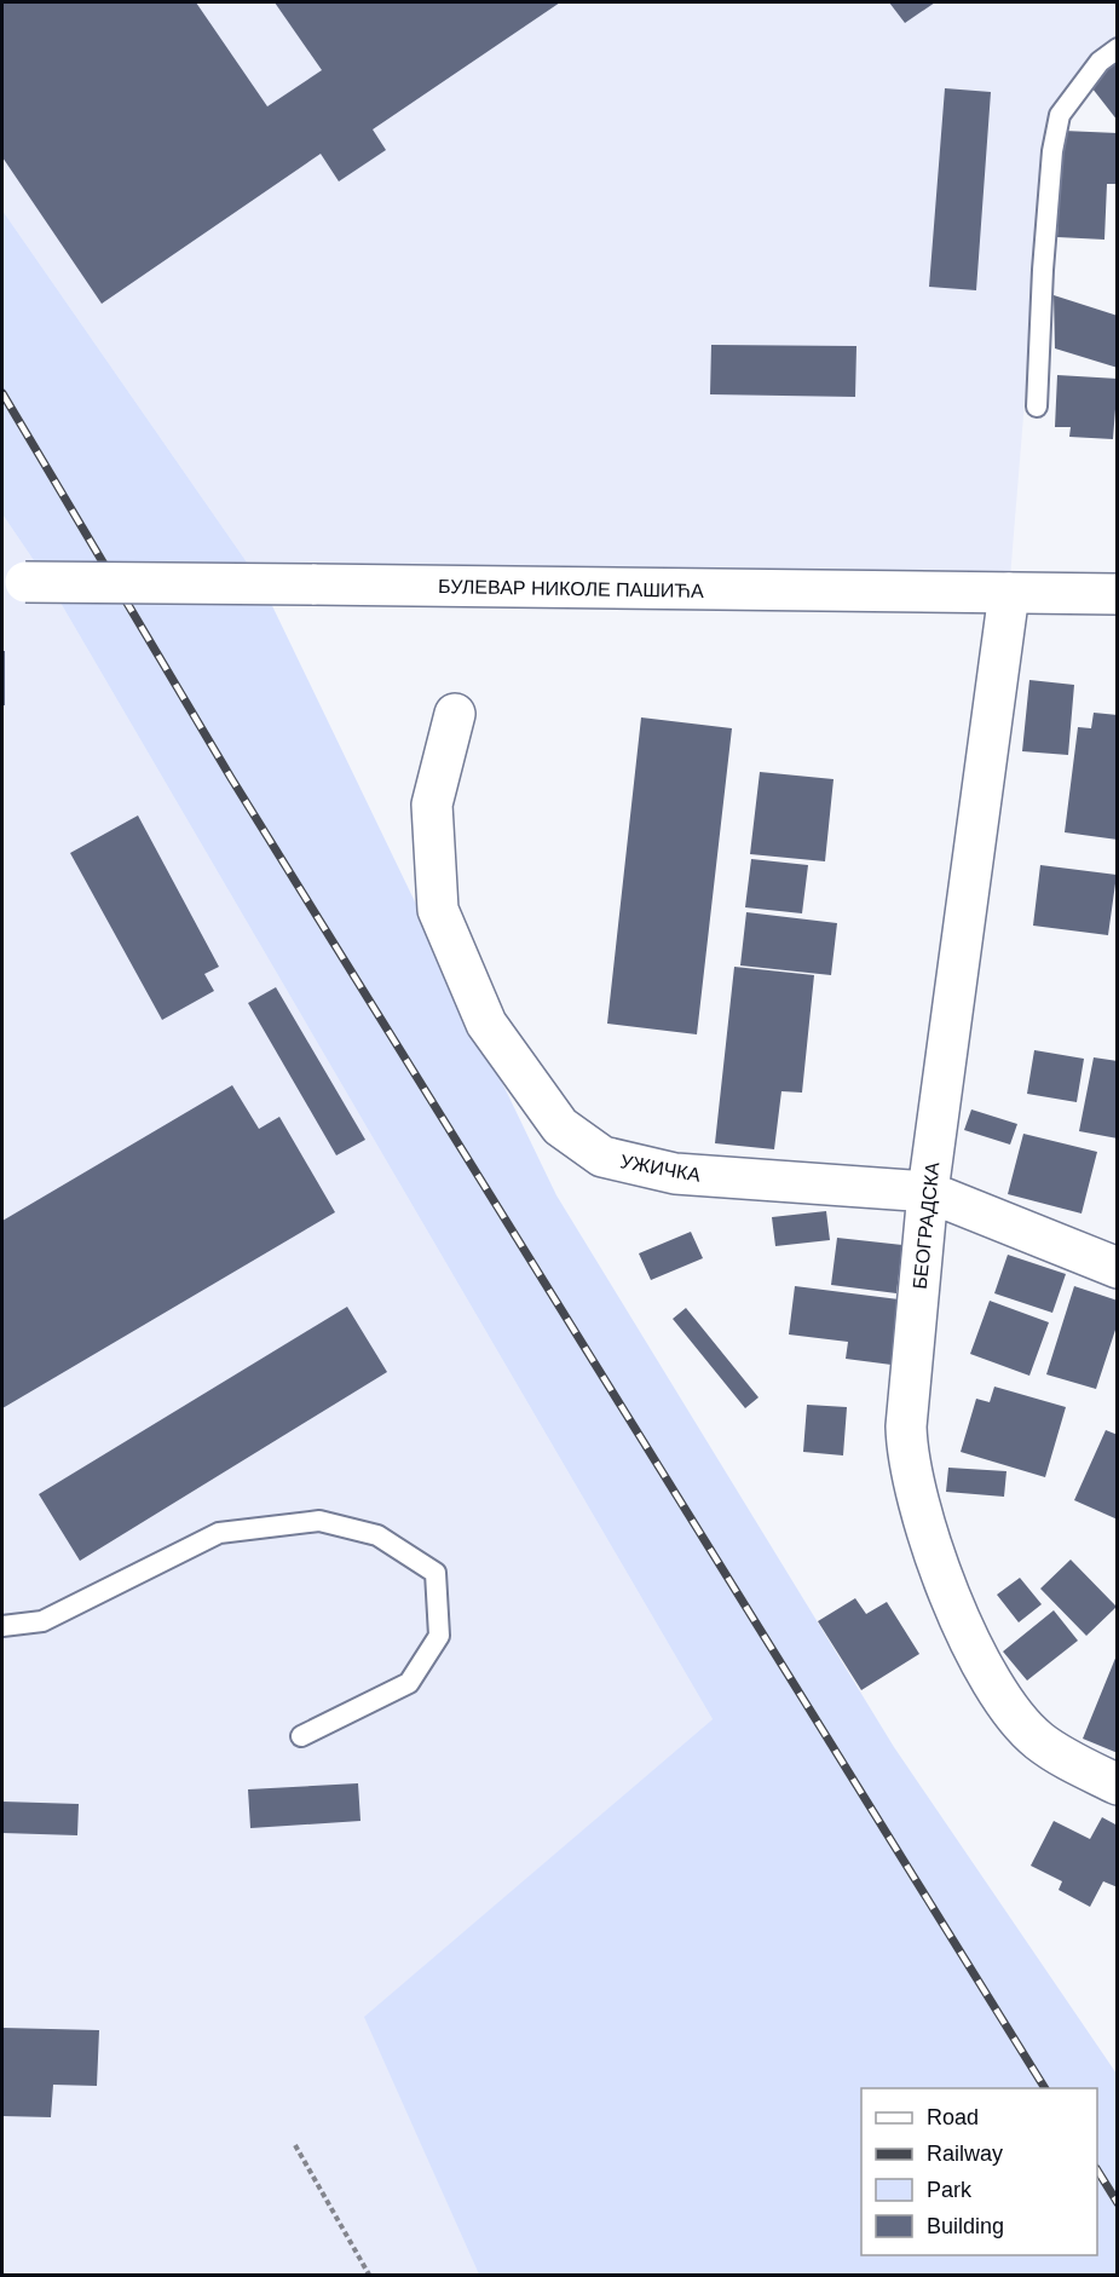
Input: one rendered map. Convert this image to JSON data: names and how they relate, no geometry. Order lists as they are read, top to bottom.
{
  "streets": {
    "street": ["БУЛЕВАР НИКОЛЕ ПАШИЋА", "УЖИЧКА", "БЕОГРАДСКА"]
  },
  "crossings": [
    ["БУЛЕВАР НИКОЛЕ ПАШИЋА", "БЕОГРАДСКА"],
    ["УЖИЧКА", "БЕОГРАДСКА"]
  ],
  "legend": [
    "Road",
    "Railway",
    "Park",
    "Building"
  ]
}
